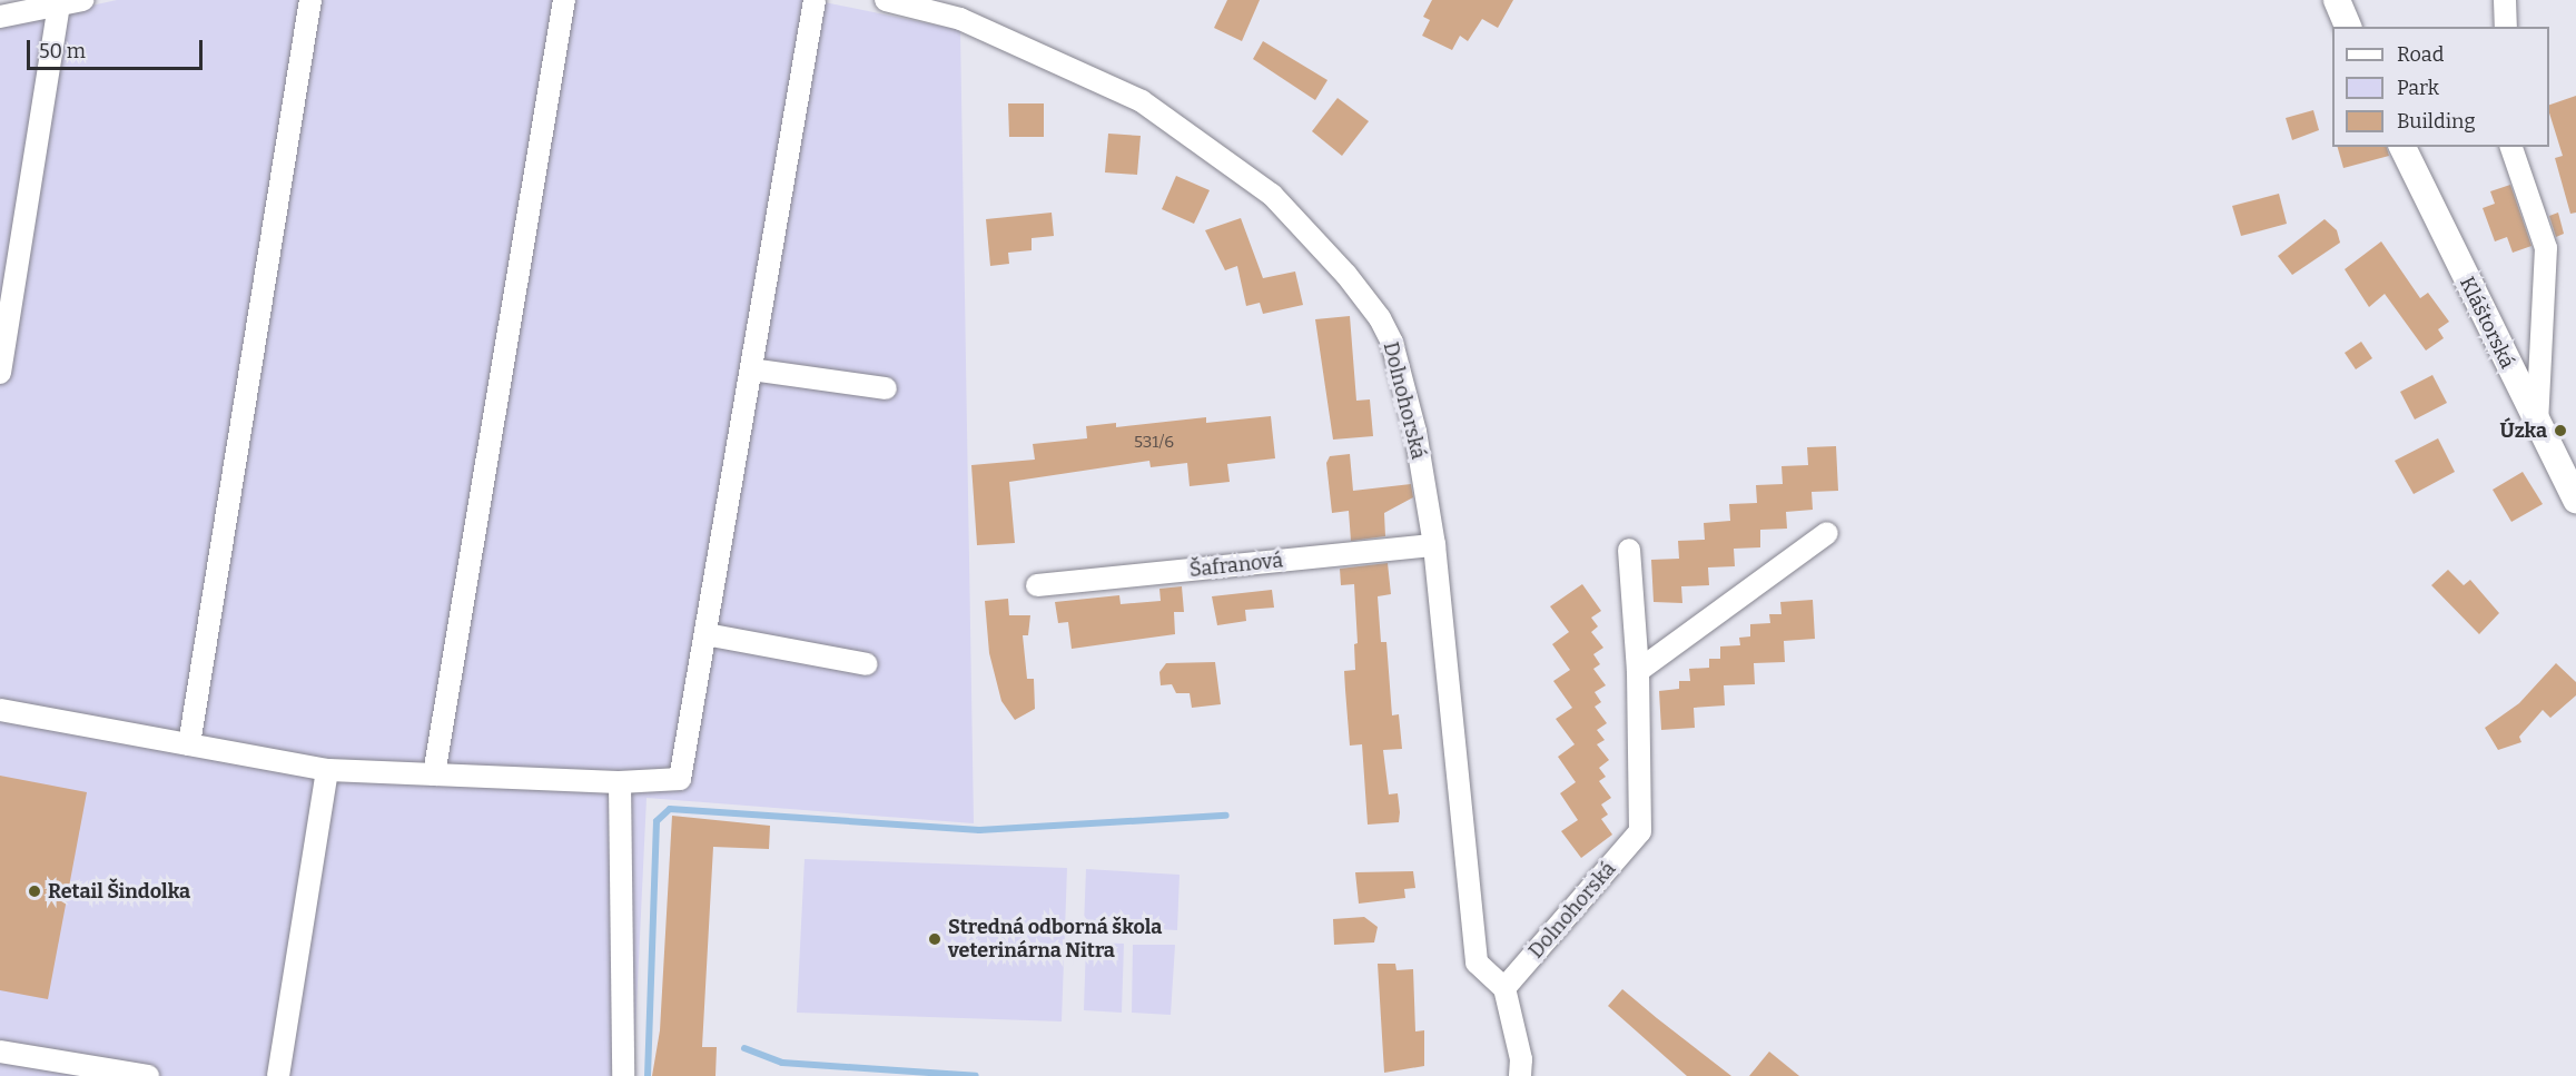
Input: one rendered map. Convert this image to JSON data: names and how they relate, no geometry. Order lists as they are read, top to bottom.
{
  "streets": {
    "street": ["Kláštorská", "Dolnohorská", "Šafranová"]
  },
  "crossings": [
    ["Dolnohorská", "Šafranová"]
  ],
  "places": ["Úzka", "Retail Šindolka", "Stredná odborná škola veterinárna Nitra"],
  "house_numbers": ["531/6"],
  "legend": ["Road", "Park", "Building"],
  "scale_bar": "50 m"
}
